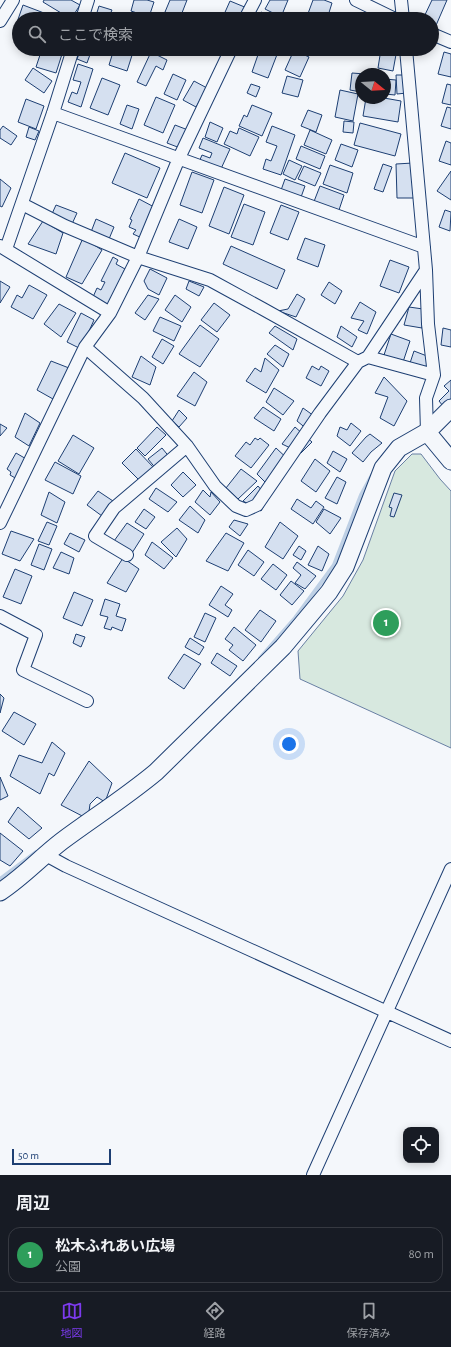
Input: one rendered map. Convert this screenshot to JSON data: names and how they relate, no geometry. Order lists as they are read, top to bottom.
{
  "scale_bar": "50 m",
  "north": "right",
  "page": {
    "search": "ここで検索",
    "pins": "1",
    "scale": "50 m",
    "heading": "周辺",
    "list": [
      {
        "mark": "1",
        "name": "松木ふれあい広場",
        "note": "公園",
        "value": "80 m"
      }
    ],
    "nav": ["地図", "経路", "保存済み"]
  }
}
